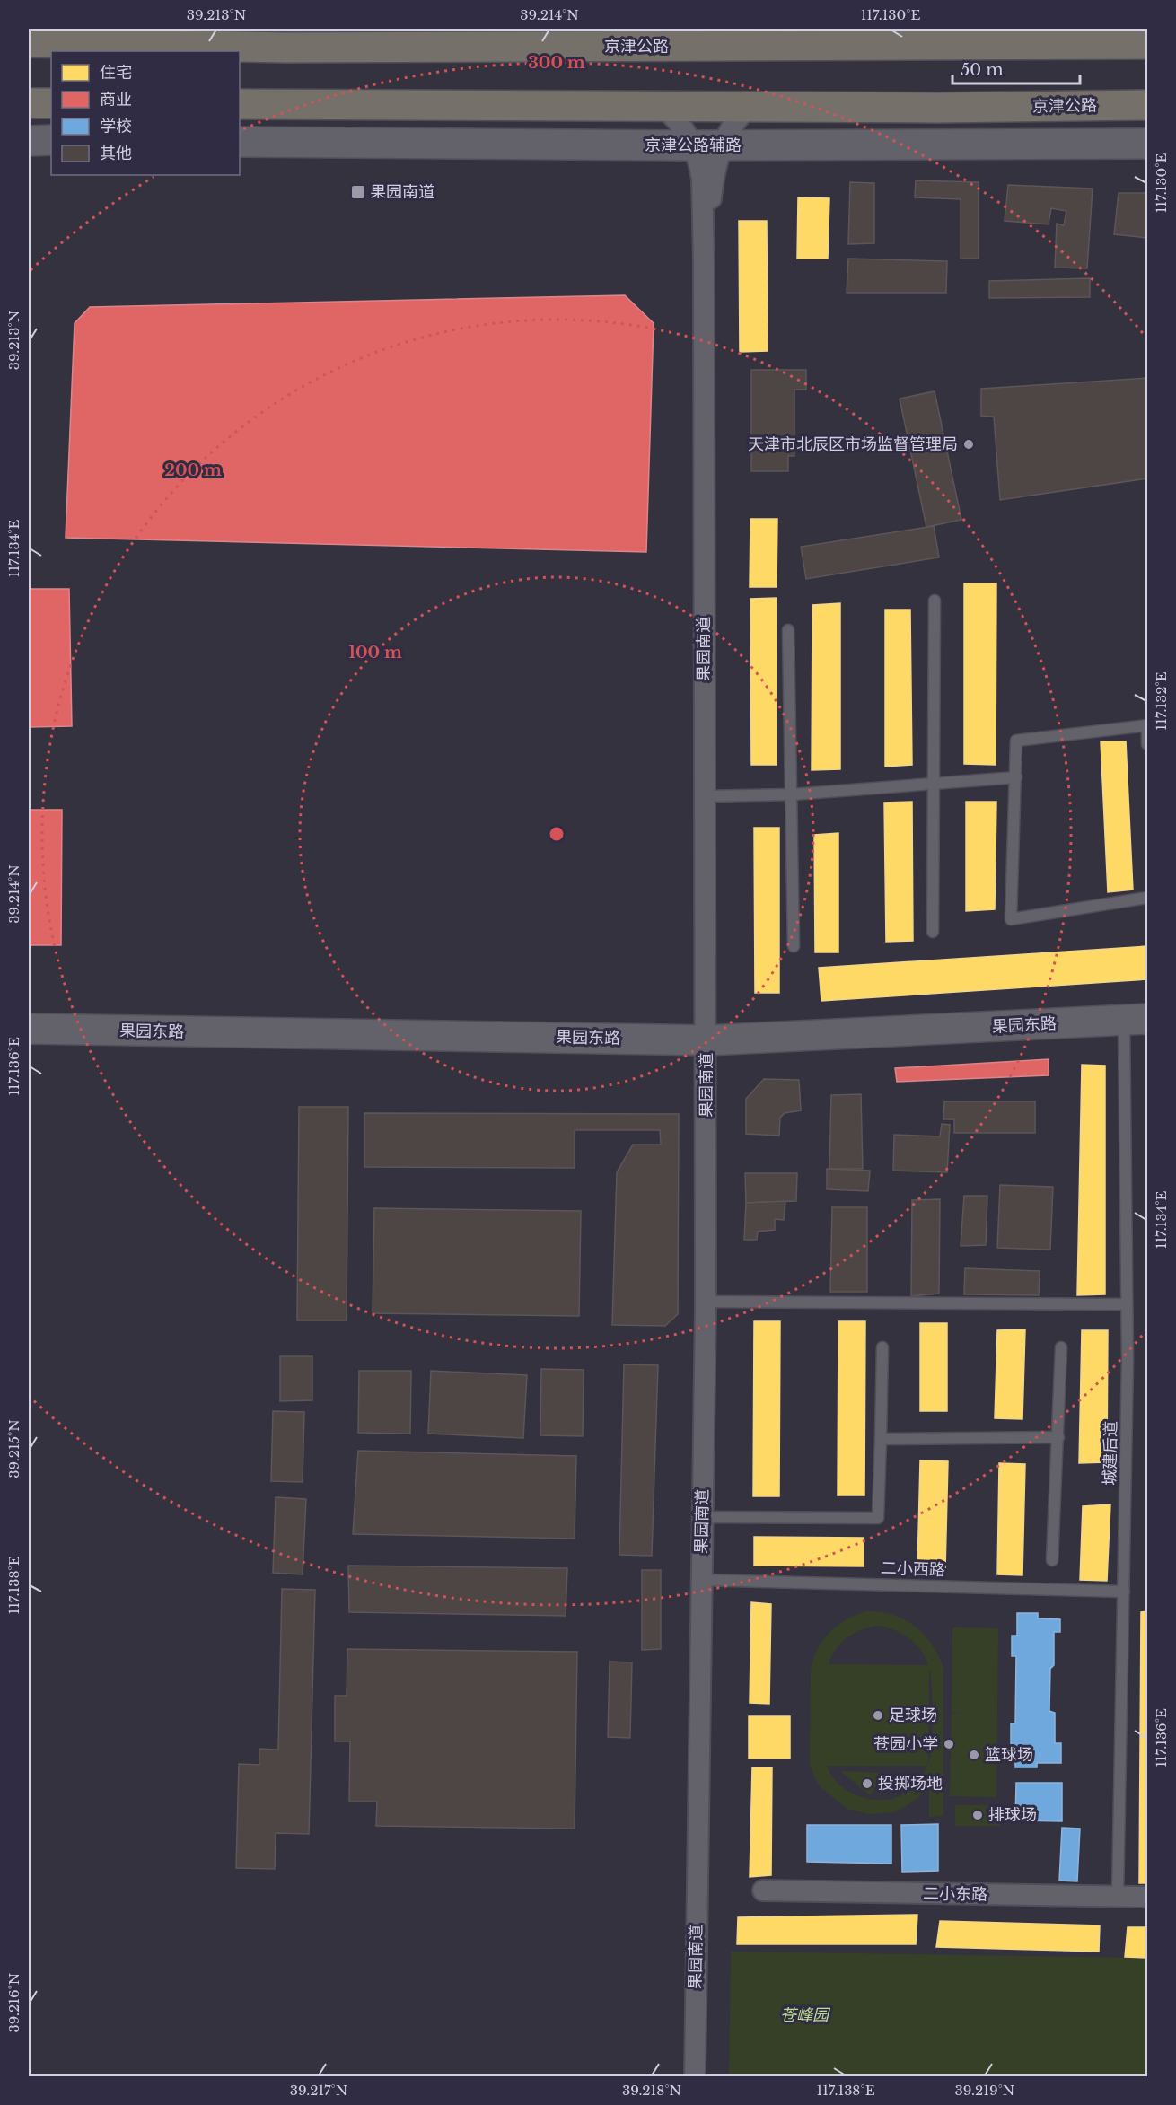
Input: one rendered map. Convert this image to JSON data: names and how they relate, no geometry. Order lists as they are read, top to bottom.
{
  "streets": {
    "highway": ["京津公路"],
    "street": [
      "京津公路辅路",
      "果园南道",
      "果园东路",
      "二小东路"
    ],
    "lane": ["城建后道", "二小西路"]
  },
  "crossings": [
    ["京津公路", "果园南道"],
    ["京津公路辅路", "果园南道"],
    ["果园南道", "果园东路"],
    ["果园南道", "二小西路"],
    ["果园东路", "城建后道"],
    ["城建后道", "二小西路"],
    ["城建后道", "二小东路"]
  ],
  "parks": ["苍峰园"],
  "places": {
    "transit": ["果园南道"],
    "other": [
      "天津市北辰区市场监督管理局",
      "足球场",
      "苍园小学",
      "篮球场",
      "投掷场地",
      "排球场"
    ]
  },
  "legend": [
    "住宅",
    "商业",
    "学校",
    "其他"
  ],
  "scale_bar": "50 m",
  "coordinates": [
    "39.213°N",
    "39.214°N",
    "117.130°E",
    "117.134°E",
    "117.132°E",
    "117.136°E",
    "39.215°N",
    "117.138°E",
    "39.216°N",
    "39.217°N",
    "39.218°N",
    "39.219°N"
  ],
  "rings": ["300 m", "200 m", "100 m"]
}
